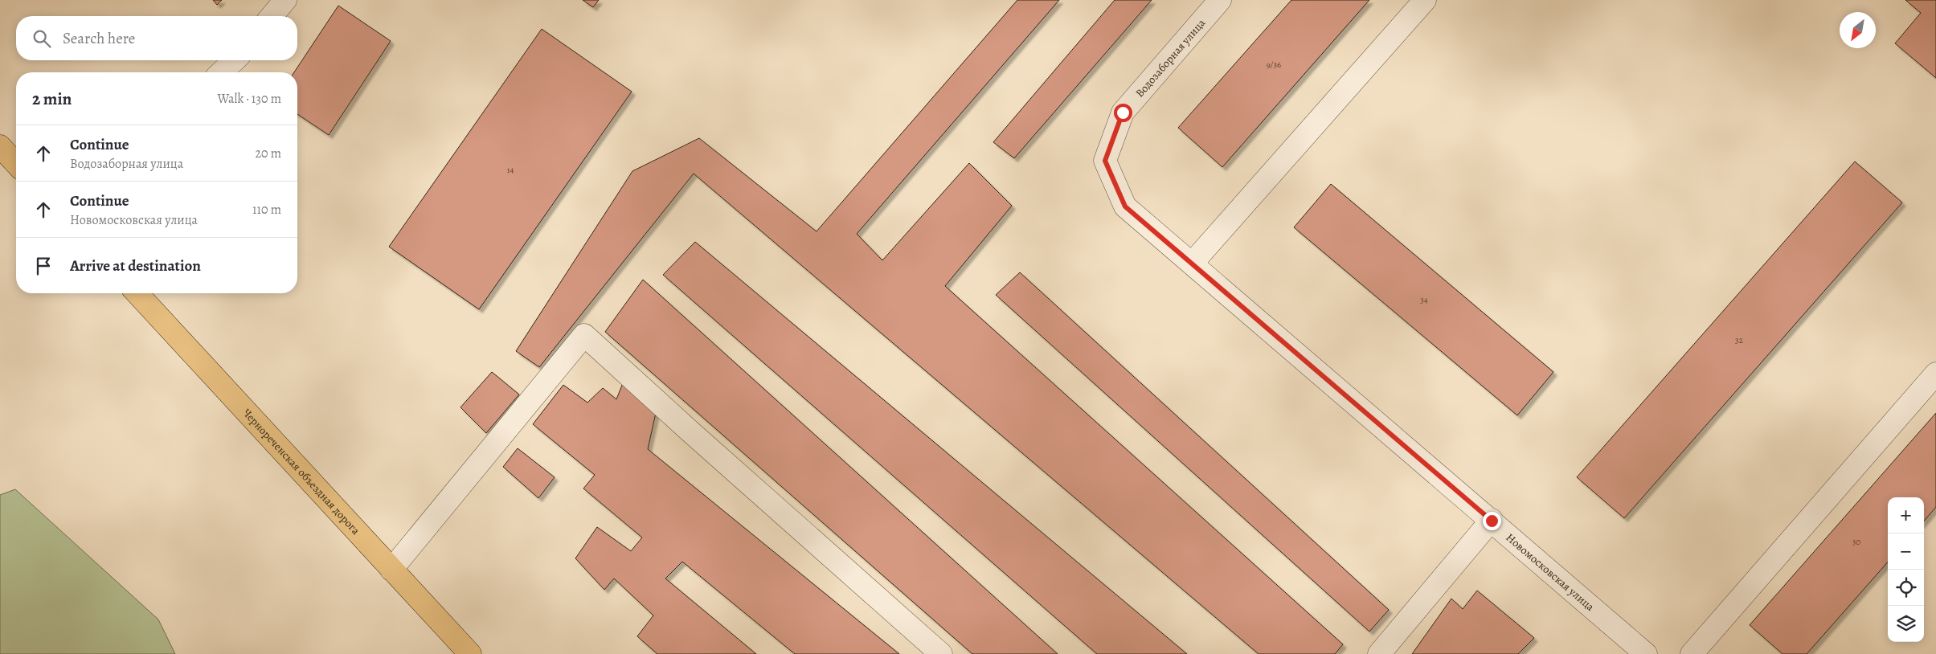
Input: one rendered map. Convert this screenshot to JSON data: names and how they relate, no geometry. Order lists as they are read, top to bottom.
{
  "streets": {
    "main road": ["Чернореченская объездная дорога"],
    "street": ["Водозаборная улица", "Новомосковская улица"]
  },
  "crossings": [
    ["Водозаборная улица", "Новомосковская улица"]
  ],
  "house_numbers": [
    "9/36",
    "14",
    "34",
    "32",
    "30"
  ],
  "north": "bottom left",
  "page": {
    "search": "Search here",
    "heading": ["2 min", "Walk · 130 m"],
    "list": [
      ["Continue", "Водозаборная улица", "20 m"],
      ["Continue", "Новомосковская улица", "110 m"],
      "Arrive at destination"
    ],
    "map_buttons": ["+", "−"]
  }
}
